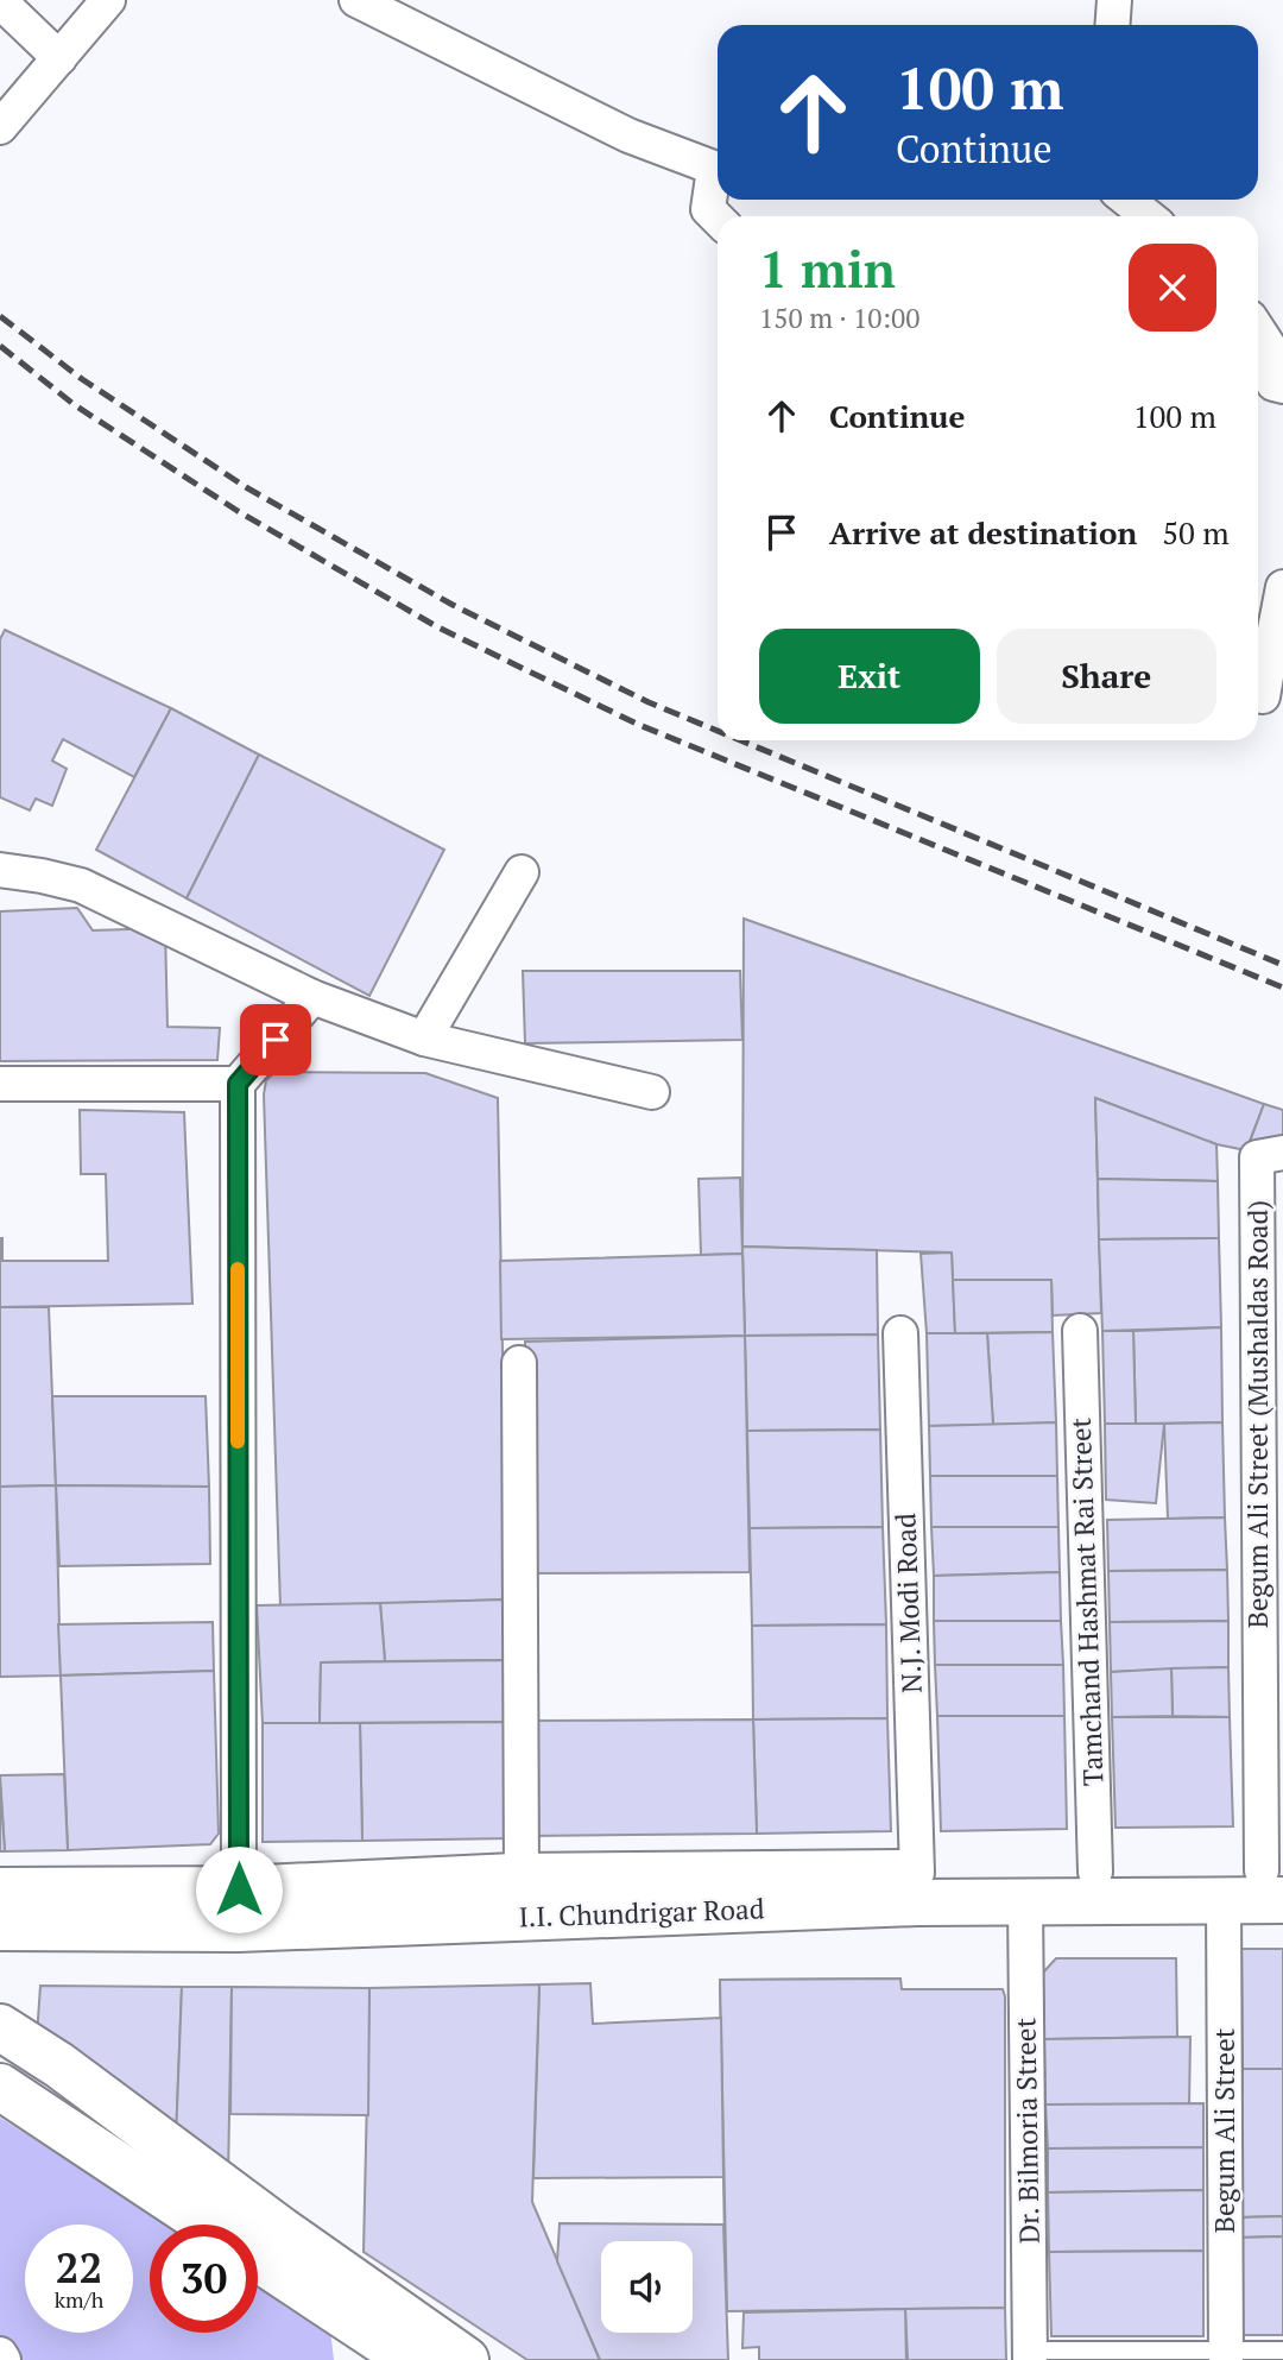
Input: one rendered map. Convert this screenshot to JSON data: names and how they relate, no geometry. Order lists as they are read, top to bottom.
{
  "streets": {
    "main road": ["I.I. Chundrigar Road"],
    "street": [
      "Begum Ali Street (Mushaldas Road)",
      "Tamchand Hashmat Rai Street",
      "N.J. Modi Road",
      "Dr. Bilmoria Street",
      "Begum Ali Street"
    ]
  },
  "crossings": [
    ["Begum Ali Street (Mushaldas Road)", "I.I. Chundrigar Road"],
    ["Tamchand Hashmat Rai Street", "I.I. Chundrigar Road"],
    ["N.J. Modi Road", "I.I. Chundrigar Road"],
    ["I.I. Chundrigar Road", "Dr. Bilmoria Street"],
    ["I.I. Chundrigar Road", "Begum Ali Street"]
  ],
  "page": {
    "turn": ["100 m", "Continue"],
    "heading": ["1 min", "150 m · 10:00"],
    "list": [
      {
        "name": "Continue",
        "value": "100 m"
      },
      {
        "name": "Arrive at destination",
        "value": "50 m"
      }
    ],
    "buttons": ["Exit", "Share"],
    "speed": "22 km/h",
    "limit": "30"
  }
}
